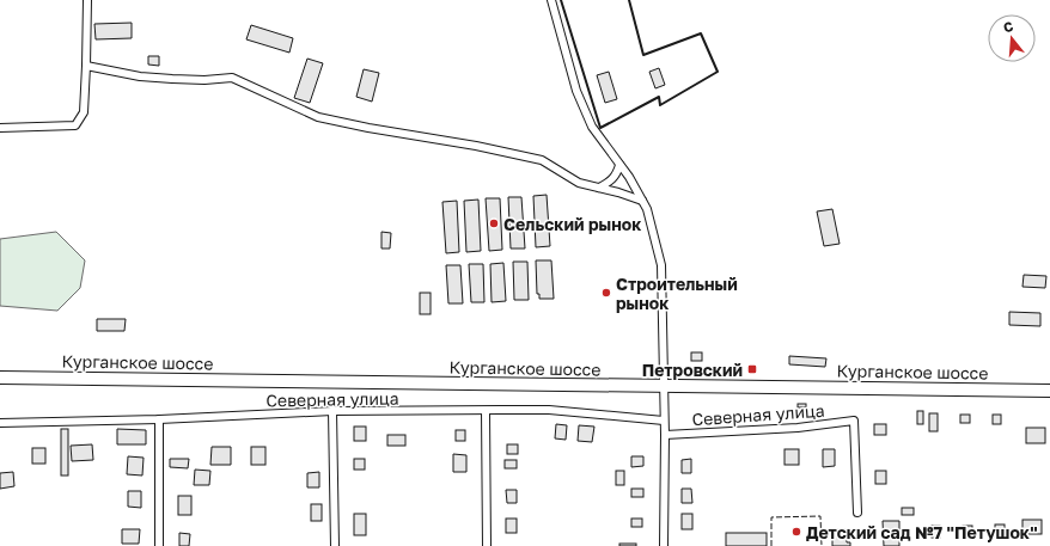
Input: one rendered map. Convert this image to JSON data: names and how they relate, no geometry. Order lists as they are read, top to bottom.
{
  "streets": {
    "main road": ["Курганское шоссе"],
    "street": ["Северная улица"]
  },
  "places": {
    "other": ["Сельский рынок", "Строительный рынок", "Детский сад №7 \"Петушок\""],
    "transit": ["Петровский"]
  },
  "north": "top"
}
